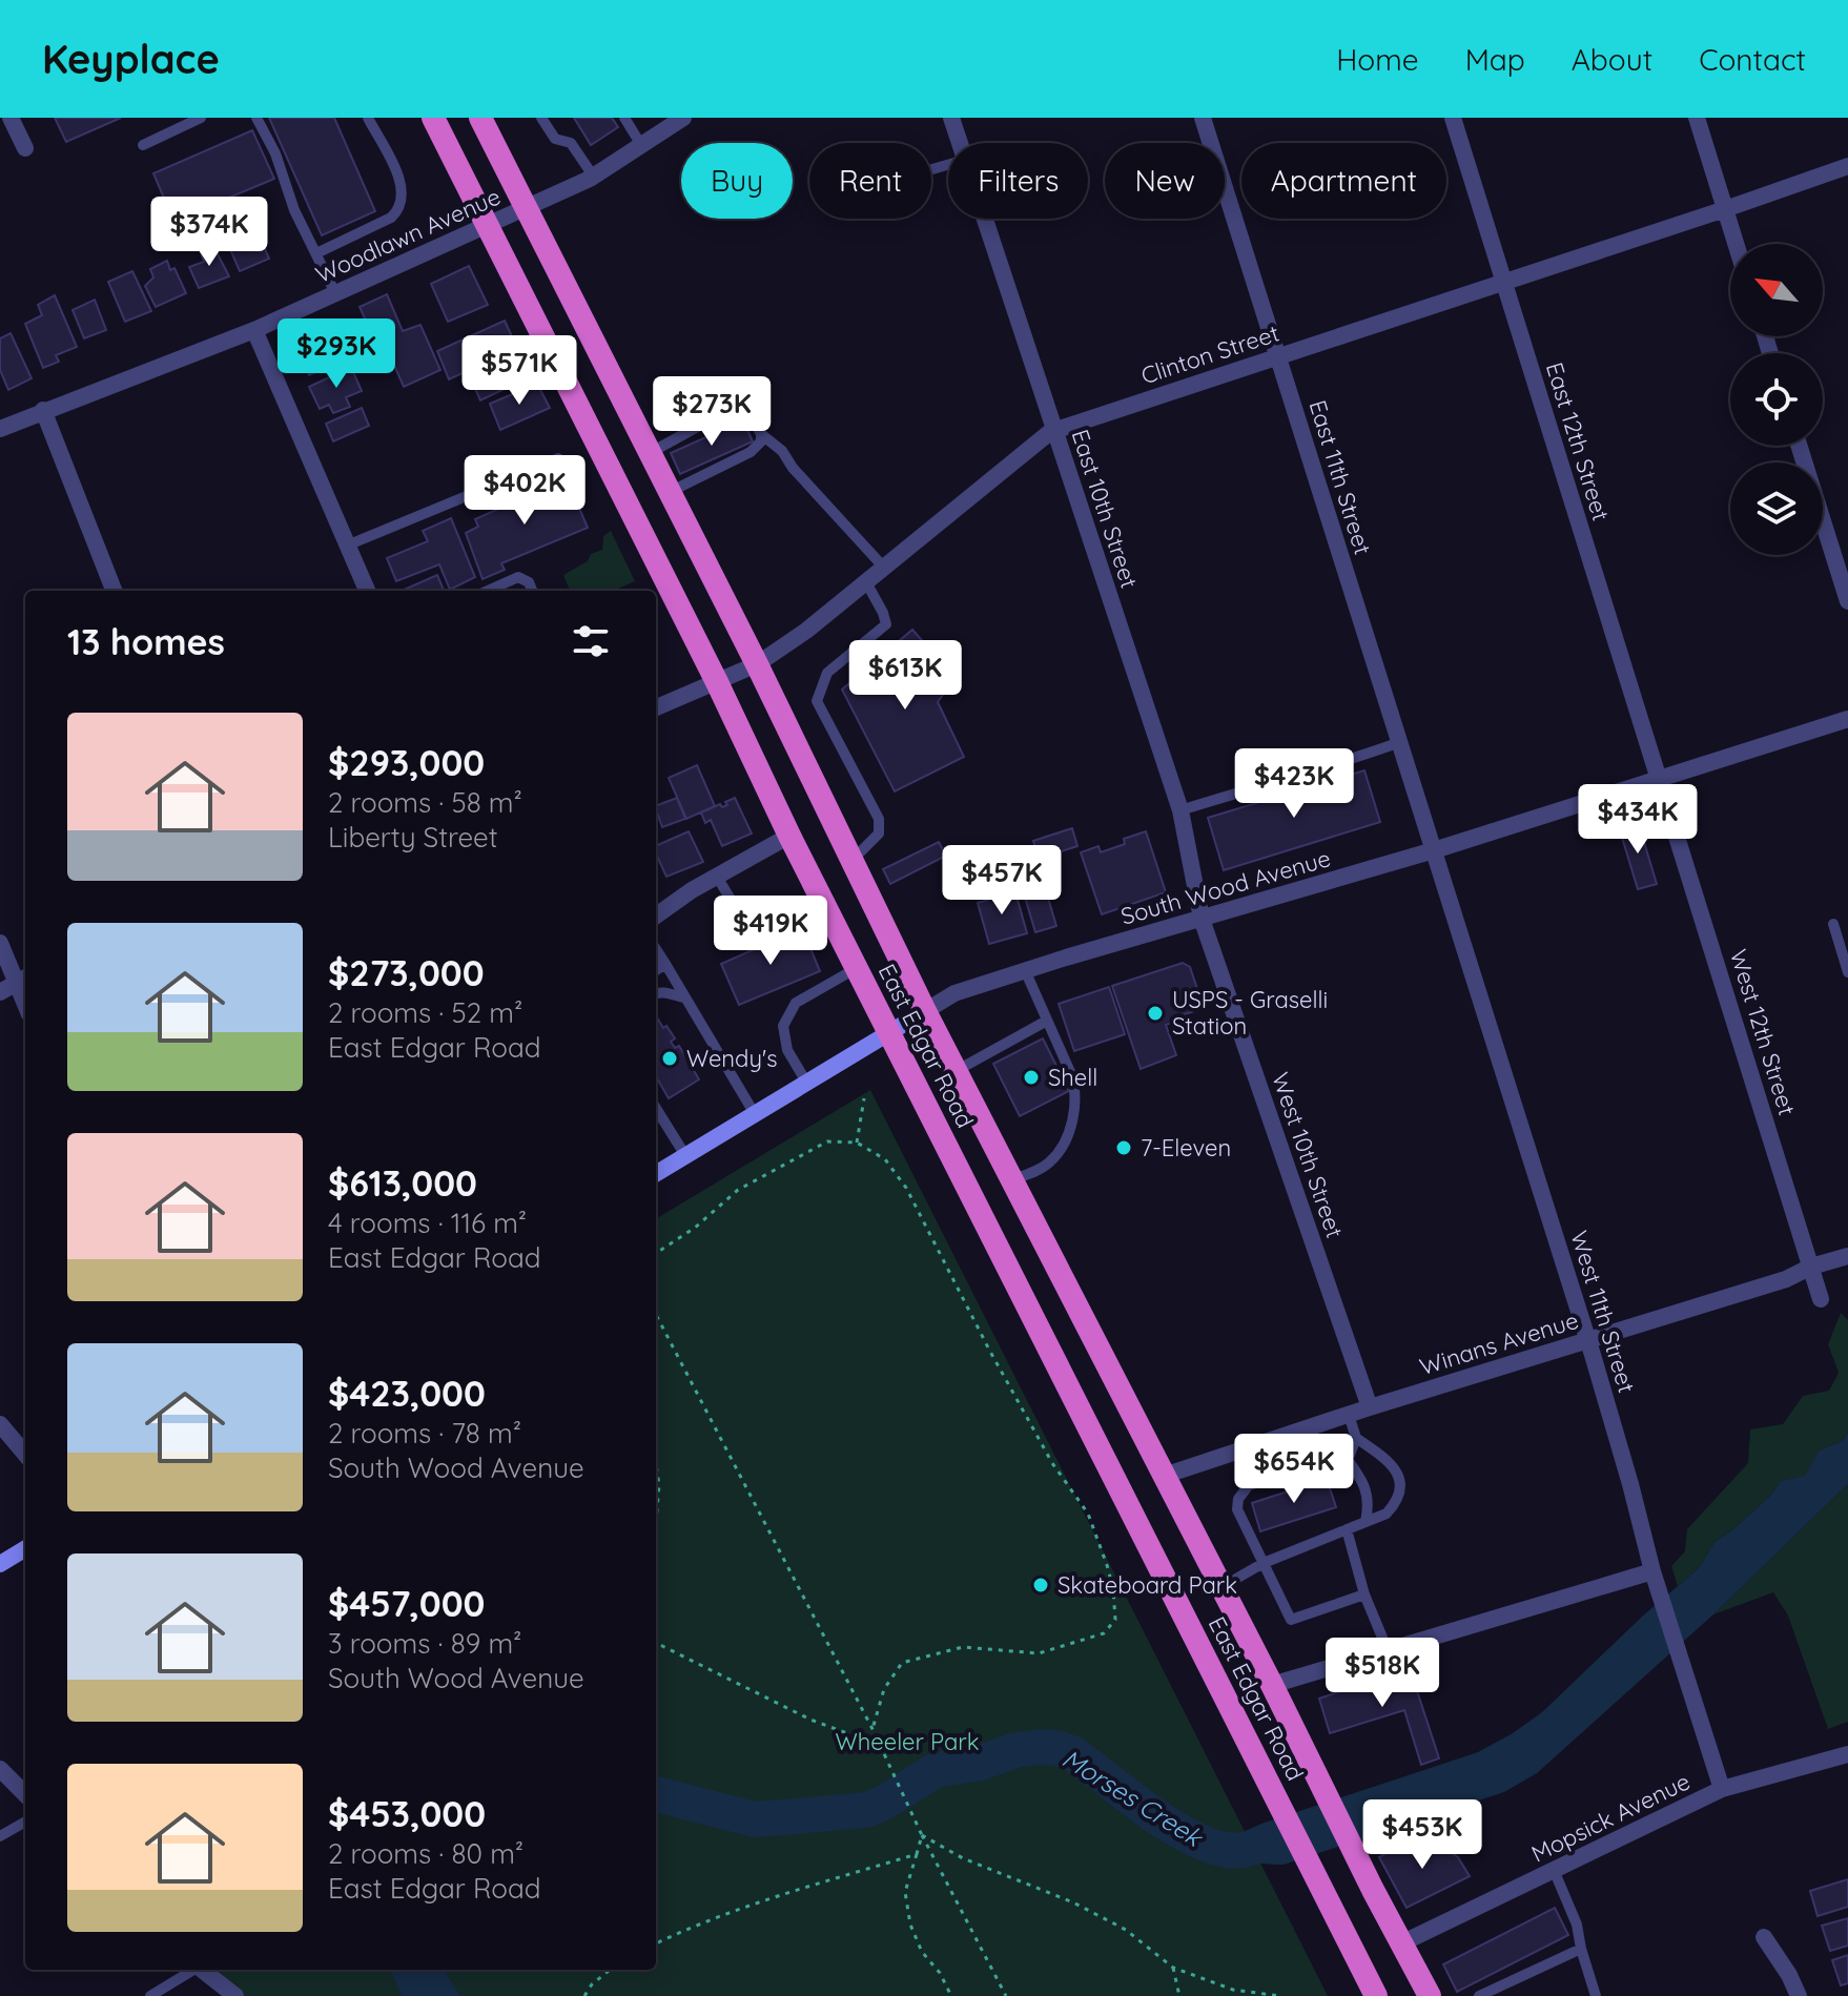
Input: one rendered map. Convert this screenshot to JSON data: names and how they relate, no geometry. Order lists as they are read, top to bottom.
{
  "streets": {
    "highway": ["East Edgar Road"],
    "main road": ["South Wood Avenue"],
    "street": [
      "Woodlawn Avenue",
      "Clinton Street",
      "East 12th Street",
      "East 11th Street",
      "East 10th Street",
      "West 12th Street",
      "West 10th Street",
      "West 11th Street",
      "Winans Avenue",
      "Mopsick Avenue"
    ]
  },
  "crossings": [
    ["Woodlawn Avenue", "East Edgar Road"],
    ["Clinton Street", "East 12th Street"],
    ["Clinton Street", "East 11th Street"],
    ["Clinton Street", "East 10th Street"],
    ["Clinton Street", "East Edgar Road"],
    ["East 12th Street", "South Wood Avenue"],
    ["East 12th Street", "West 12th Street"],
    ["East 11th Street", "South Wood Avenue"],
    ["East 11th Street", "West 11th Street"],
    ["East 10th Street", "South Wood Avenue"],
    ["East 10th Street", "West 10th Street"],
    ["South Wood Avenue", "West 12th Street"],
    ["South Wood Avenue", "East Edgar Road"],
    ["South Wood Avenue", "West 10th Street"],
    ["South Wood Avenue", "West 11th Street"],
    ["West 12th Street", "Winans Avenue"],
    ["East Edgar Road", "Winans Avenue"],
    ["East Edgar Road", "Mopsick Avenue"],
    ["West 10th Street", "Winans Avenue"],
    ["West 11th Street", "Winans Avenue"],
    ["West 11th Street", "Mopsick Avenue"]
  ],
  "water": ["Morses Creek"],
  "parks": ["Wheeler Park"],
  "places": [
    "USPS - Graselli Station",
    "Wendy's",
    "Shell",
    "7-Eleven",
    "Skateboard Park"
  ],
  "north": "top left",
  "page": {
    "header": "Keyplace",
    "nav": [
      "Home",
      "Map",
      "About",
      "Contact"
    ],
    "chip": [
      "Buy",
      "Rent",
      "Filters",
      "New",
      "Apartment"
    ],
    "price": [
      "$374K",
      "$293K",
      "$571K",
      "$273K",
      "$402K",
      "$613K",
      "$423K",
      "$434K",
      "$457K",
      "$419K",
      "$654K",
      "$518K",
      "$453K"
    ],
    "heading": "13 homes",
    "list": [
      {
        "name": "$293,000",
        "note": "2 rooms · 58 m² · Liberty Street"
      },
      {
        "name": "$273,000",
        "note": "2 rooms · 52 m² · East Edgar Road"
      },
      {
        "name": "$613,000",
        "note": "4 rooms · 116 m² · East Edgar Road"
      },
      {
        "name": "$423,000",
        "note": "2 rooms · 78 m² · South Wood Avenue"
      },
      {
        "name": "$457,000",
        "note": "3 rooms · 89 m² · South Wood Avenue"
      },
      {
        "name": "$453,000",
        "note": "2 rooms · 80 m² · East Edgar Road"
      }
    ]
  }
}
